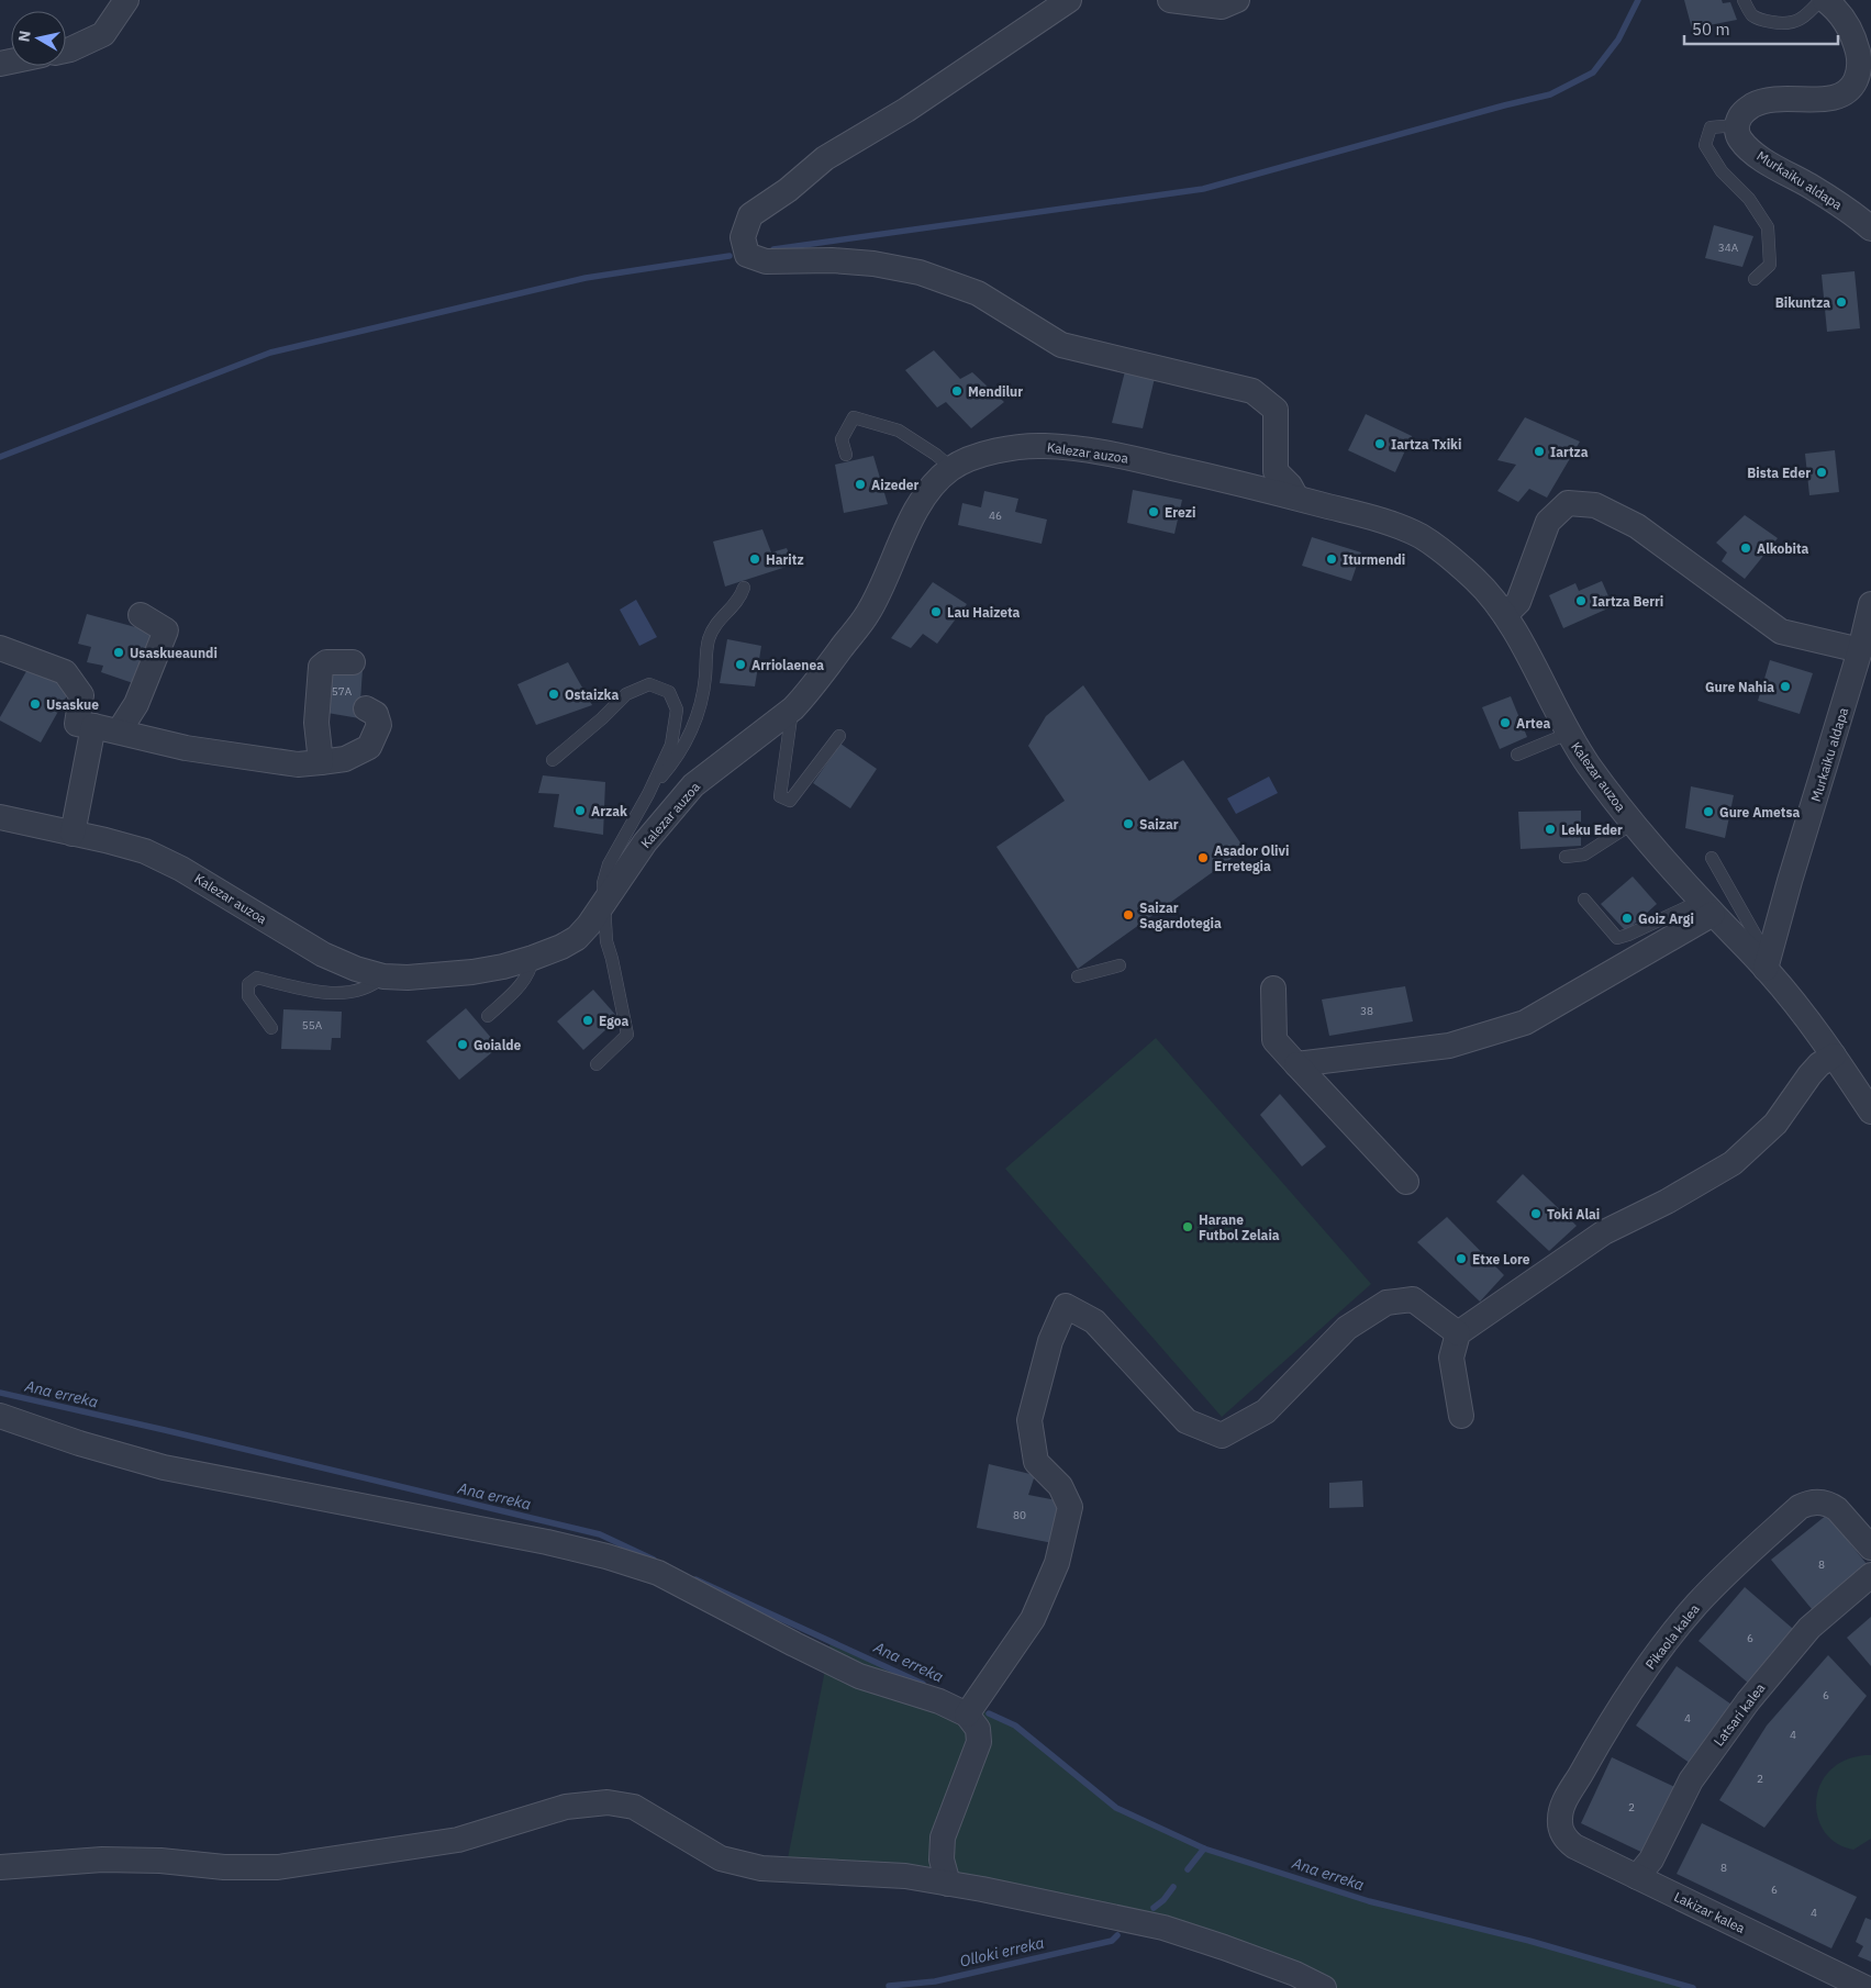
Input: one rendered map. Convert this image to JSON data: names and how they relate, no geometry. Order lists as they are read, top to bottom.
{
  "streets": {
    "street": [
      "Murkaiku aldapa",
      "Kalezar auzoa",
      "Pikaola kalea",
      "Latsari kalea",
      "Lakizar kalea"
    ]
  },
  "crossings": [
    ["Murkaiku aldapa", "Kalezar auzoa"],
    ["Pikaola kalea", "Lakizar kalea"],
    ["Latsari kalea", "Lakizar kalea"]
  ],
  "water": ["Ana erreka", "Olloki erreka"],
  "places": [
    "Bikuntza",
    "Mendilur",
    "Iartza Txiki",
    "Iartza",
    "Bista Eder",
    "Aizeder",
    "Erezi",
    "Alkobita",
    "Haritz",
    "Iturmendi",
    "Iartza Berri",
    "Lau Haizeta",
    "Usaskueaundi",
    "Arriolaenea",
    "Gure Nahia",
    "Ostaizka",
    "Usaskue",
    "Artea",
    "Arzak",
    "Gure Ametsa",
    "Saizar",
    "Leku Eder",
    "Asador Olivi Erretegia",
    "Saizar Sagardotegia",
    "Goiz Argi",
    "Egoa",
    "Goialde",
    "Toki Alai",
    "Harane Futbol Zelaia",
    "Etxe Lore"
  ],
  "house_numbers": [
    "34A",
    "46",
    "57A",
    "38",
    "55A",
    "80",
    "8",
    "6",
    "6",
    "4",
    "4",
    "2",
    "2",
    "8",
    "6",
    "4"
  ],
  "scale_bar": "50 m",
  "north": "left"
}
